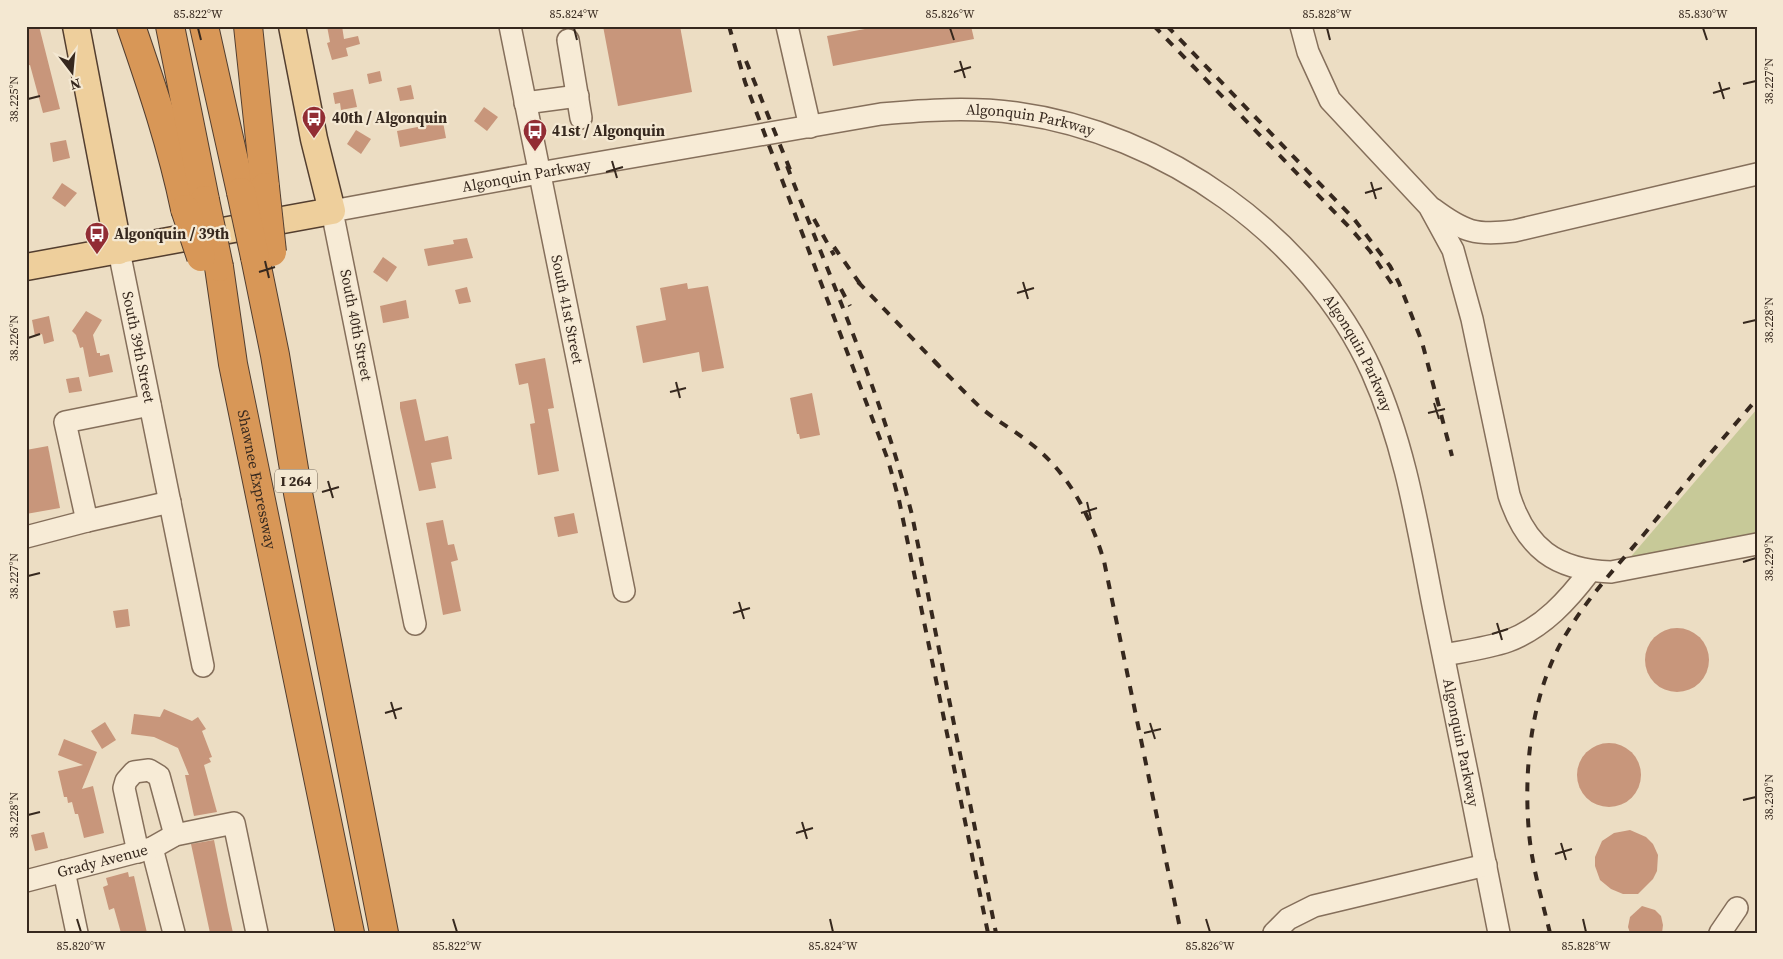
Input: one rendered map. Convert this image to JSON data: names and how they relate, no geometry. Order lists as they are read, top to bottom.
{
  "streets": {
    "highway": ["Shawnee Expressway", "I 264"],
    "main road": ["Algonquin Parkway", "South 40th Street", "South 39th Street"],
    "street": ["South 41st Street", "Grady Avenue"]
  },
  "crossings": [
    ["Algonquin Parkway", "South 41st Street"],
    ["Algonquin Parkway", "South 40th Street"],
    ["Algonquin Parkway", "South 39th Street"]
  ],
  "places": {
    "bus stop": ["40th / Algonquin", "41st / Algonquin", "Algonquin / 39th"]
  },
  "north": "bottom",
  "coordinates": [
    "85.822°W",
    "85.824°W",
    "85.826°W",
    "85.828°W",
    "85.830°W",
    "38.227°N",
    "38.225°N",
    "38.228°N",
    "38.226°N",
    "38.229°N",
    "38.230°N",
    "85.820°W"
  ]
}
